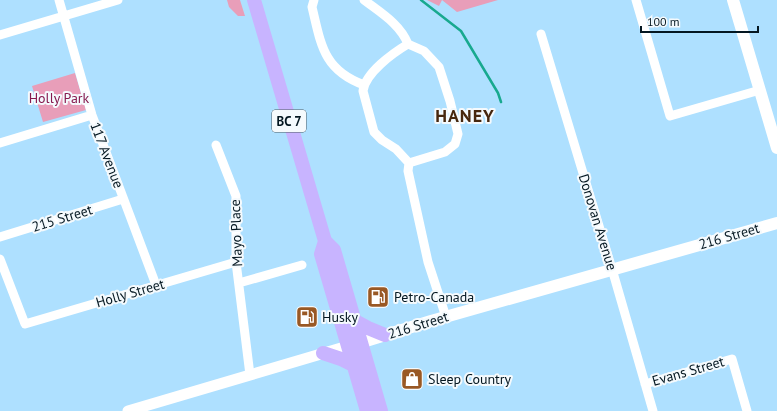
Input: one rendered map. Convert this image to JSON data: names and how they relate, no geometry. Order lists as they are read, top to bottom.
{
  "streets": {
    "highway": ["BC 7"],
    "main road": ["216 Street"],
    "street": [
      "117 Avenue",
      "215 Street",
      "Donovan Avenue",
      "Mayo Place",
      "Holly Street",
      "Evans Street"
    ]
  },
  "crossings": [
    ["BC 7", "216 Street"],
    ["117 Avenue", "215 Street"],
    ["117 Avenue", "Holly Street"],
    ["Donovan Avenue", "216 Street"],
    ["Donovan Avenue", "Evans Street"],
    ["Mayo Place", "Holly Street"]
  ],
  "districts": ["HANEY"],
  "parks": ["Holly Park"],
  "places": {
    "fuel station": ["Petro-Canada", "Husky"],
    "shop": ["Sleep Country"]
  },
  "scale_bar": "100 m"
}
